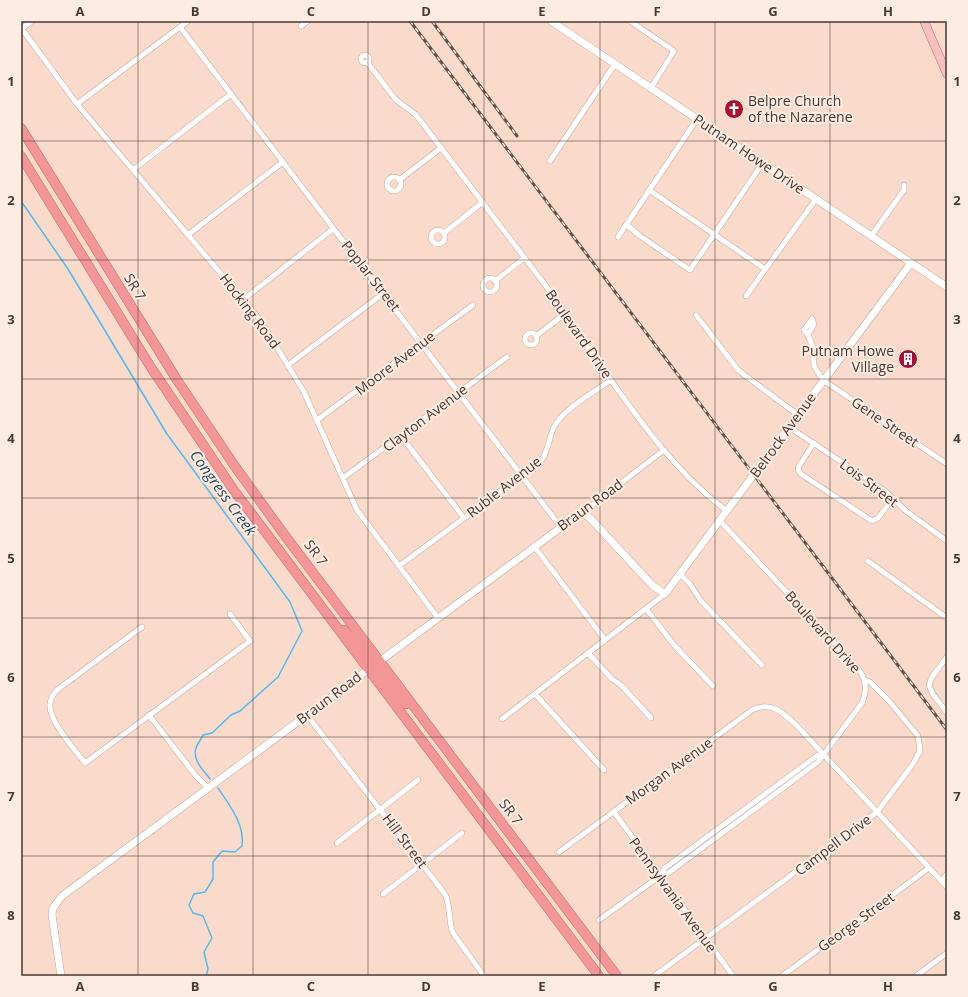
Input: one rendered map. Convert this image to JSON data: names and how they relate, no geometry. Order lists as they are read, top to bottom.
{
  "streets": {
    "highway": ["SR 7"],
    "street": [
      "Putnam Howe Drive",
      "Poplar Street",
      "Hocking Road",
      "Boulevard Drive",
      "Moore Avenue",
      "Clayton Avenue",
      "Gene Street",
      "Belrock Avenue",
      "Lois Street",
      "Ruble Avenue",
      "Braun Road",
      "Morgan Avenue",
      "Hill Street",
      "Campell Drive",
      "Pennsylvania Avenue",
      "George Street"
    ]
  },
  "crossings": [
    ["Putnam Howe Drive", "Belrock Avenue"],
    ["Poplar Street", "Moore Avenue"],
    ["Poplar Street", "Clayton Avenue"],
    ["Poplar Street", "Ruble Avenue"],
    ["Poplar Street", "Braun Road"],
    ["SR 7", "Braun Road"],
    ["Hocking Road", "Moore Avenue"],
    ["Hocking Road", "Clayton Avenue"],
    ["Hocking Road", "Ruble Avenue"],
    ["Hocking Road", "Braun Road"],
    ["Boulevard Drive", "Belrock Avenue"],
    ["Boulevard Drive", "Ruble Avenue"],
    ["Boulevard Drive", "Braun Road"],
    ["Boulevard Drive", "Morgan Avenue"],
    ["Boulevard Drive", "Campell Drive"],
    ["Boulevard Drive", "Pennsylvania Avenue"],
    ["Gene Street", "Belrock Avenue"],
    ["Belrock Avenue", "Lois Street"],
    ["Braun Road", "Hill Street"],
    ["Morgan Avenue", "Pennsylvania Avenue"],
    ["Campell Drive", "Pennsylvania Avenue"]
  ],
  "water": ["Congress Creek"],
  "places": {
    "church": ["Belpre Church of the Nazarene"],
    "building": ["Putnam Howe Village"]
  },
  "grid": {
    "columns": [
      "A",
      "B",
      "C",
      "D",
      "E",
      "F",
      "G",
      "H"
    ],
    "rows": [
      "1",
      "2",
      "3",
      "4",
      "5",
      "6",
      "7",
      "8"
    ]
  }
}
